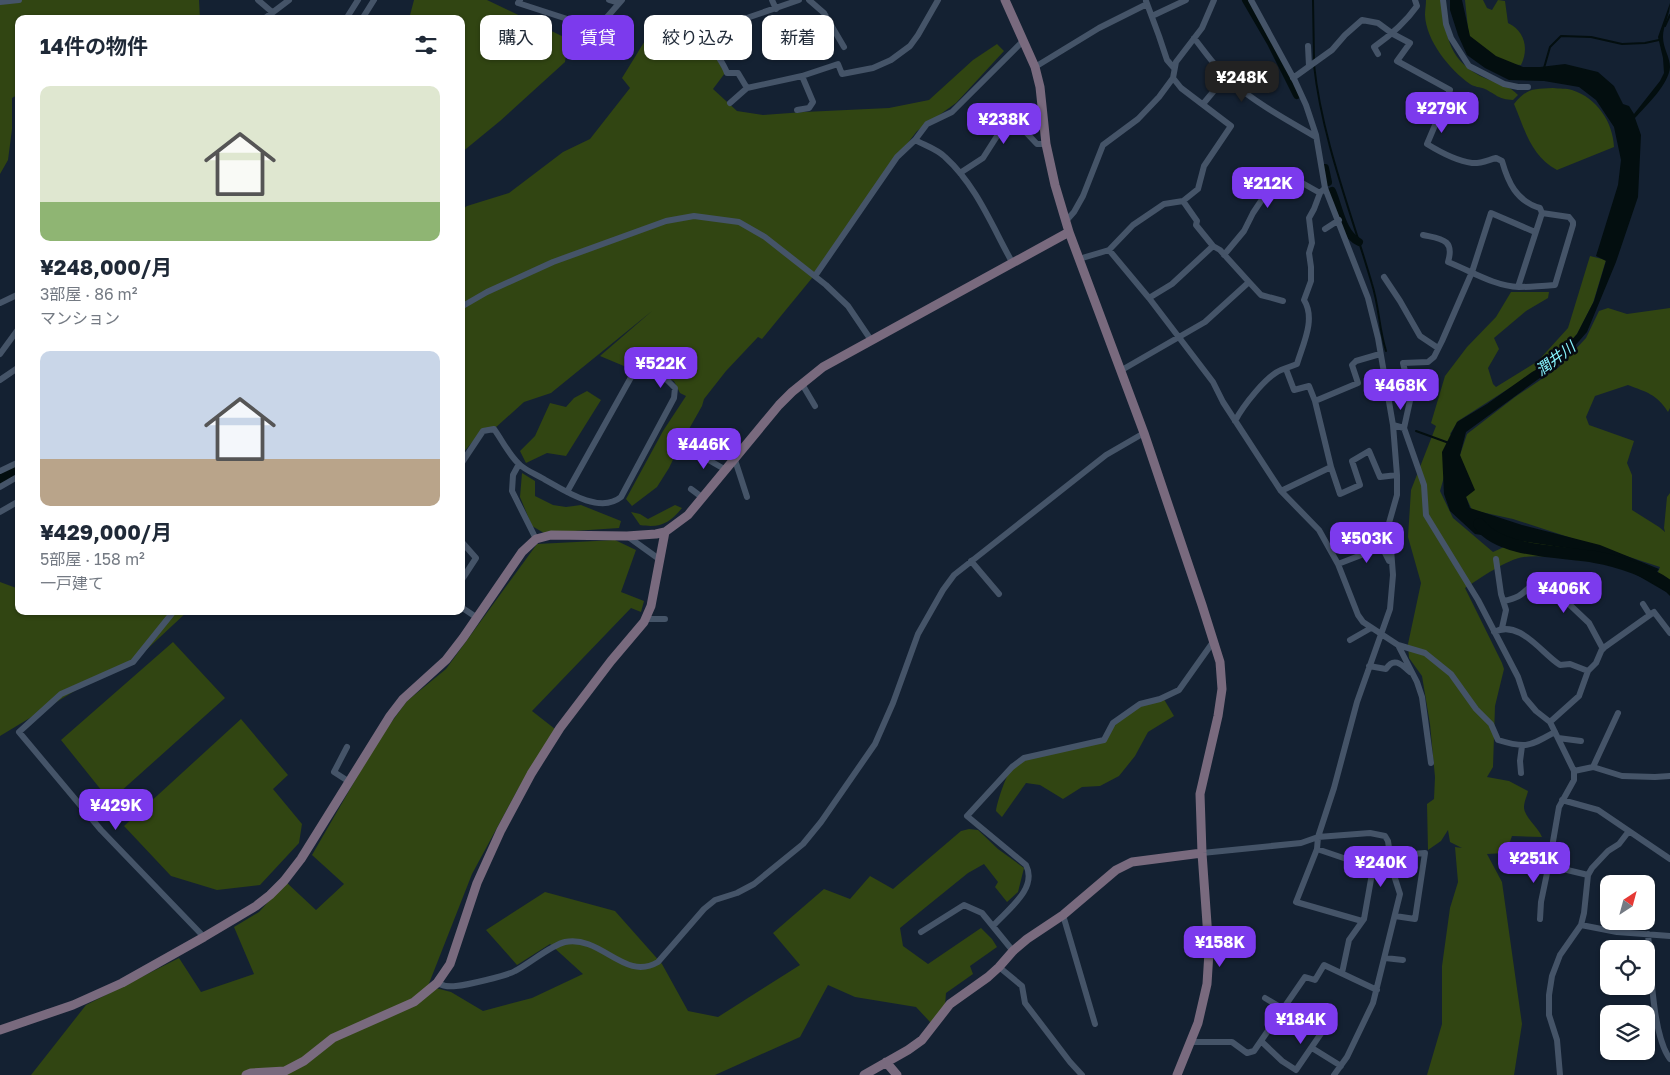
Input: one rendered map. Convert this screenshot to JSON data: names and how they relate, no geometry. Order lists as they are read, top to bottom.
{
  "water": ["潤井川"],
  "north": "top right",
  "page": {
    "chip": [
      "購入",
      "賃貸",
      "絞り込み",
      "新着"
    ],
    "heading": "14件の物件",
    "price": [
      "¥248K",
      "¥279K",
      "¥238K",
      "¥212K",
      "¥522K",
      "¥468K",
      "¥446K",
      "¥503K",
      "¥406K",
      "¥429K",
      "¥251K",
      "¥240K",
      "¥158K",
      "¥184K"
    ],
    "list": [
      {
        "name": "¥248,000/月",
        "note": "3部屋 · 86 m² · マンション"
      },
      {
        "name": "¥429,000/月",
        "note": "5部屋 · 158 m² · 一戸建て"
      }
    ]
  }
}
